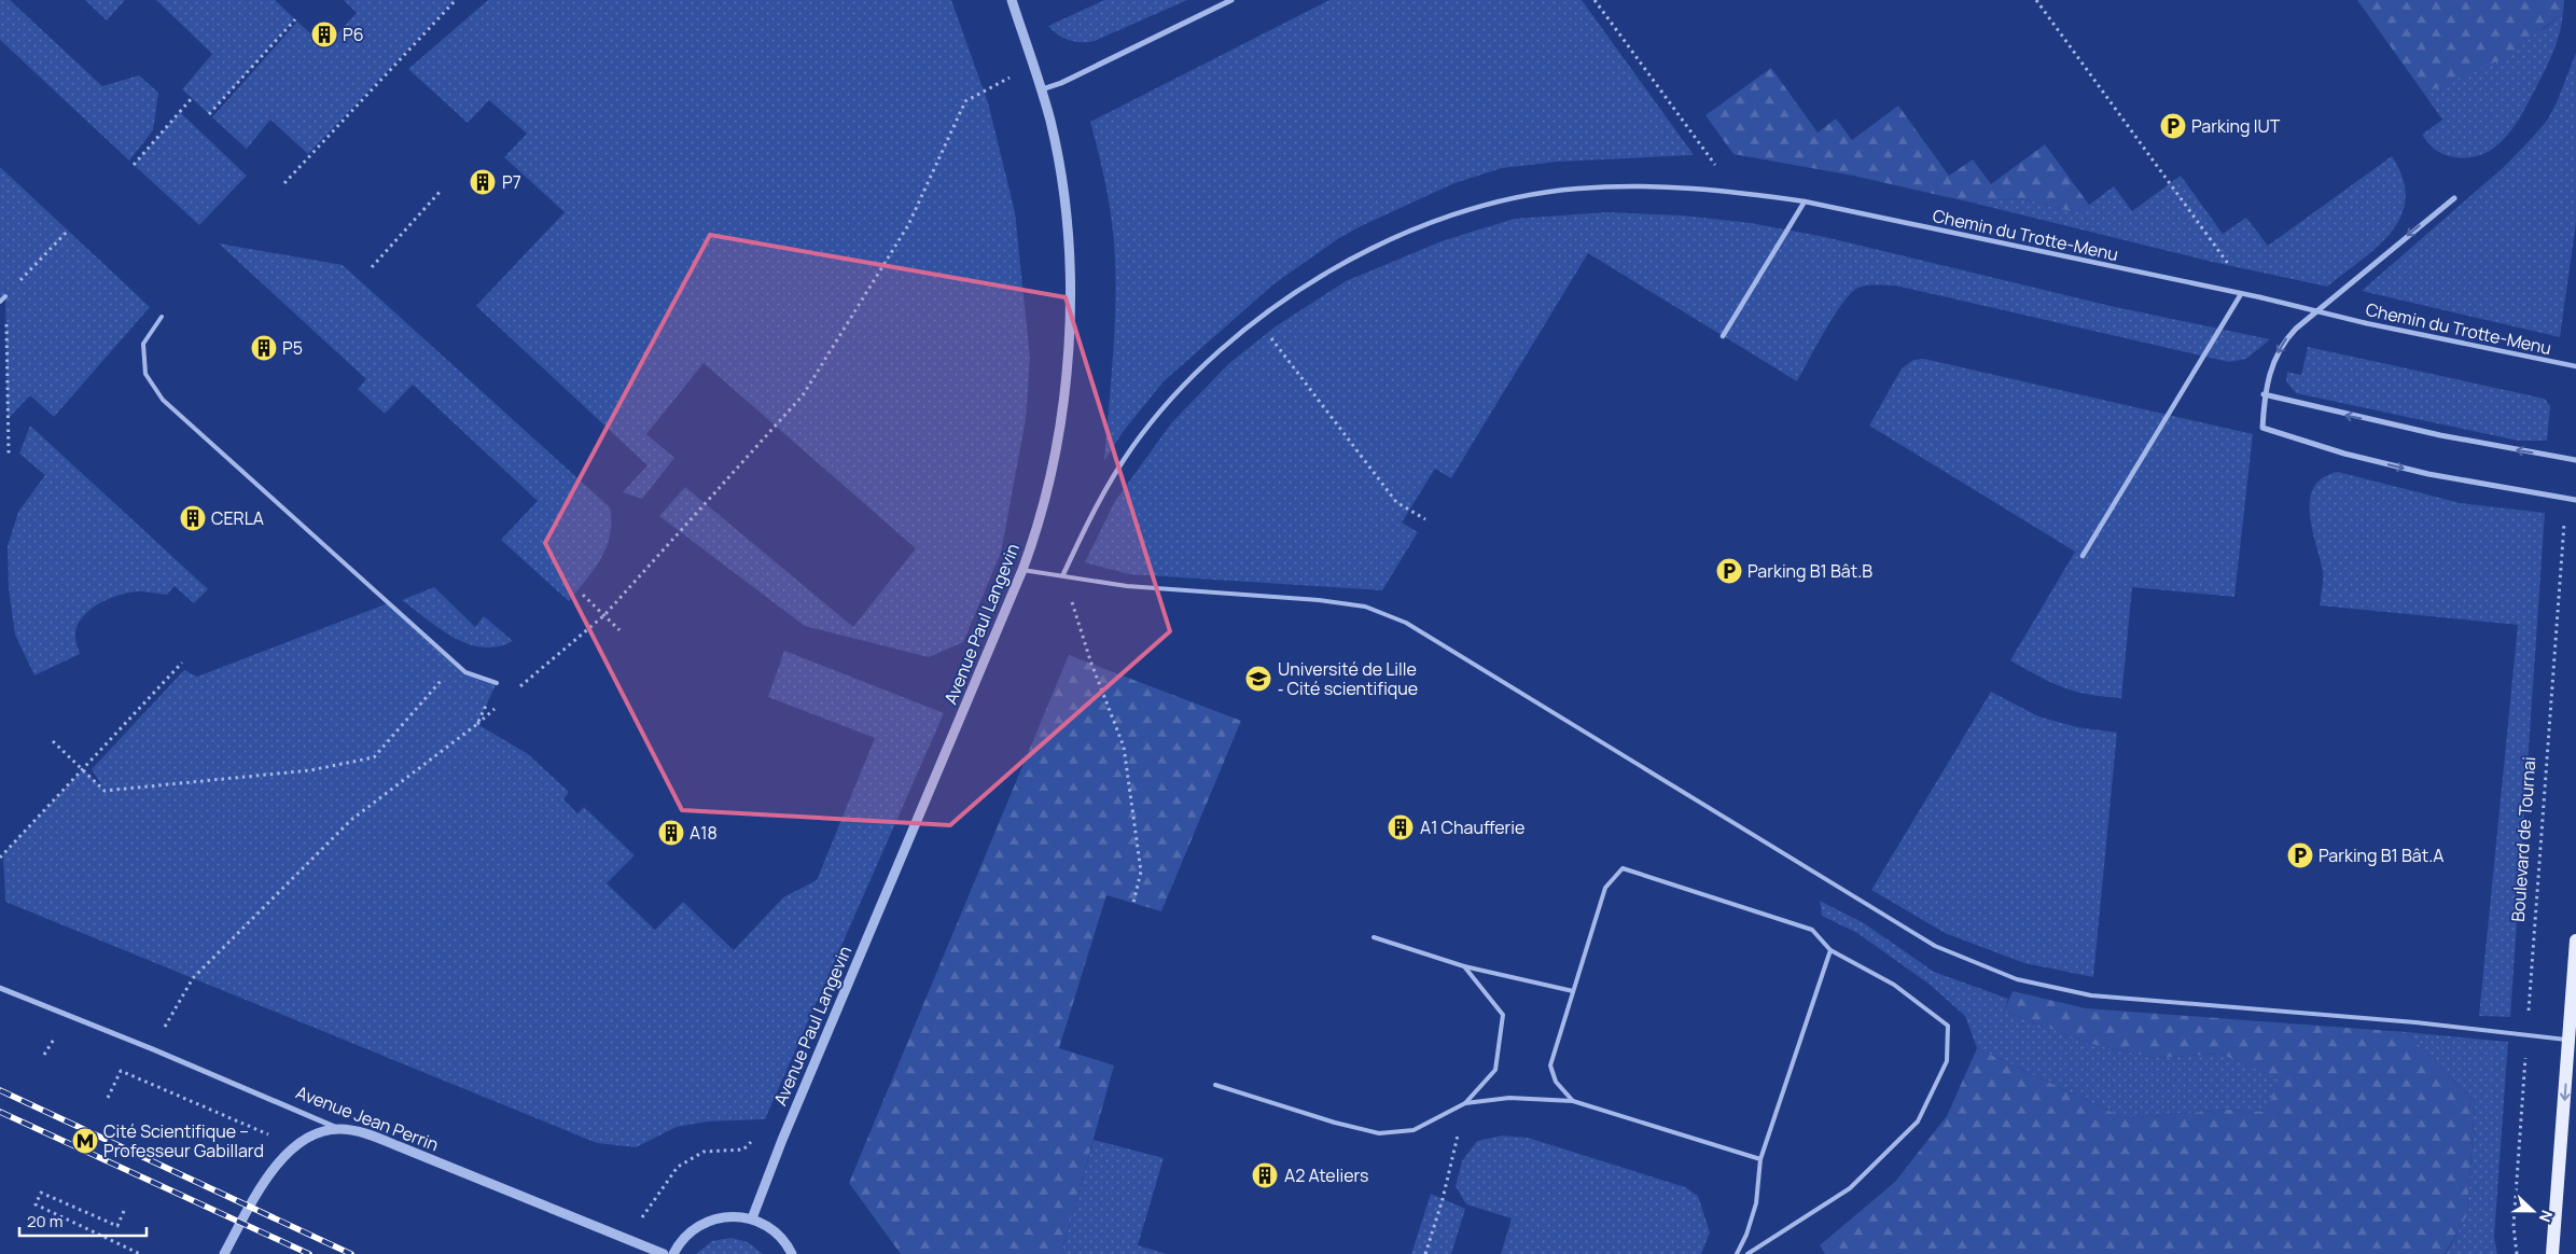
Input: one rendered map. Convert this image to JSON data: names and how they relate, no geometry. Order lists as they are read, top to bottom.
{
  "streets": {
    "street": ["Chemin du Trotte-Menu", "Avenue Paul Langevin", "Avenue Jean Perrin"],
    "path": ["Boulevard de Tournai"]
  },
  "places": {
    "building": [
      "P6",
      "P7",
      "P5",
      "CERLA",
      "A1 Chaufferie",
      "A18",
      "A2 Ateliers"
    ],
    "parking": ["Parking IUT", "Parking B1 Bât.B", "Parking B1 Bât.A"],
    "school or university": ["Université de Lille ‐ Cité scientifique"],
    "metro station": ["Cité Scientifique – Professeur Gabillard"]
  },
  "scale_bar": "20 m",
  "north": "right"
}
